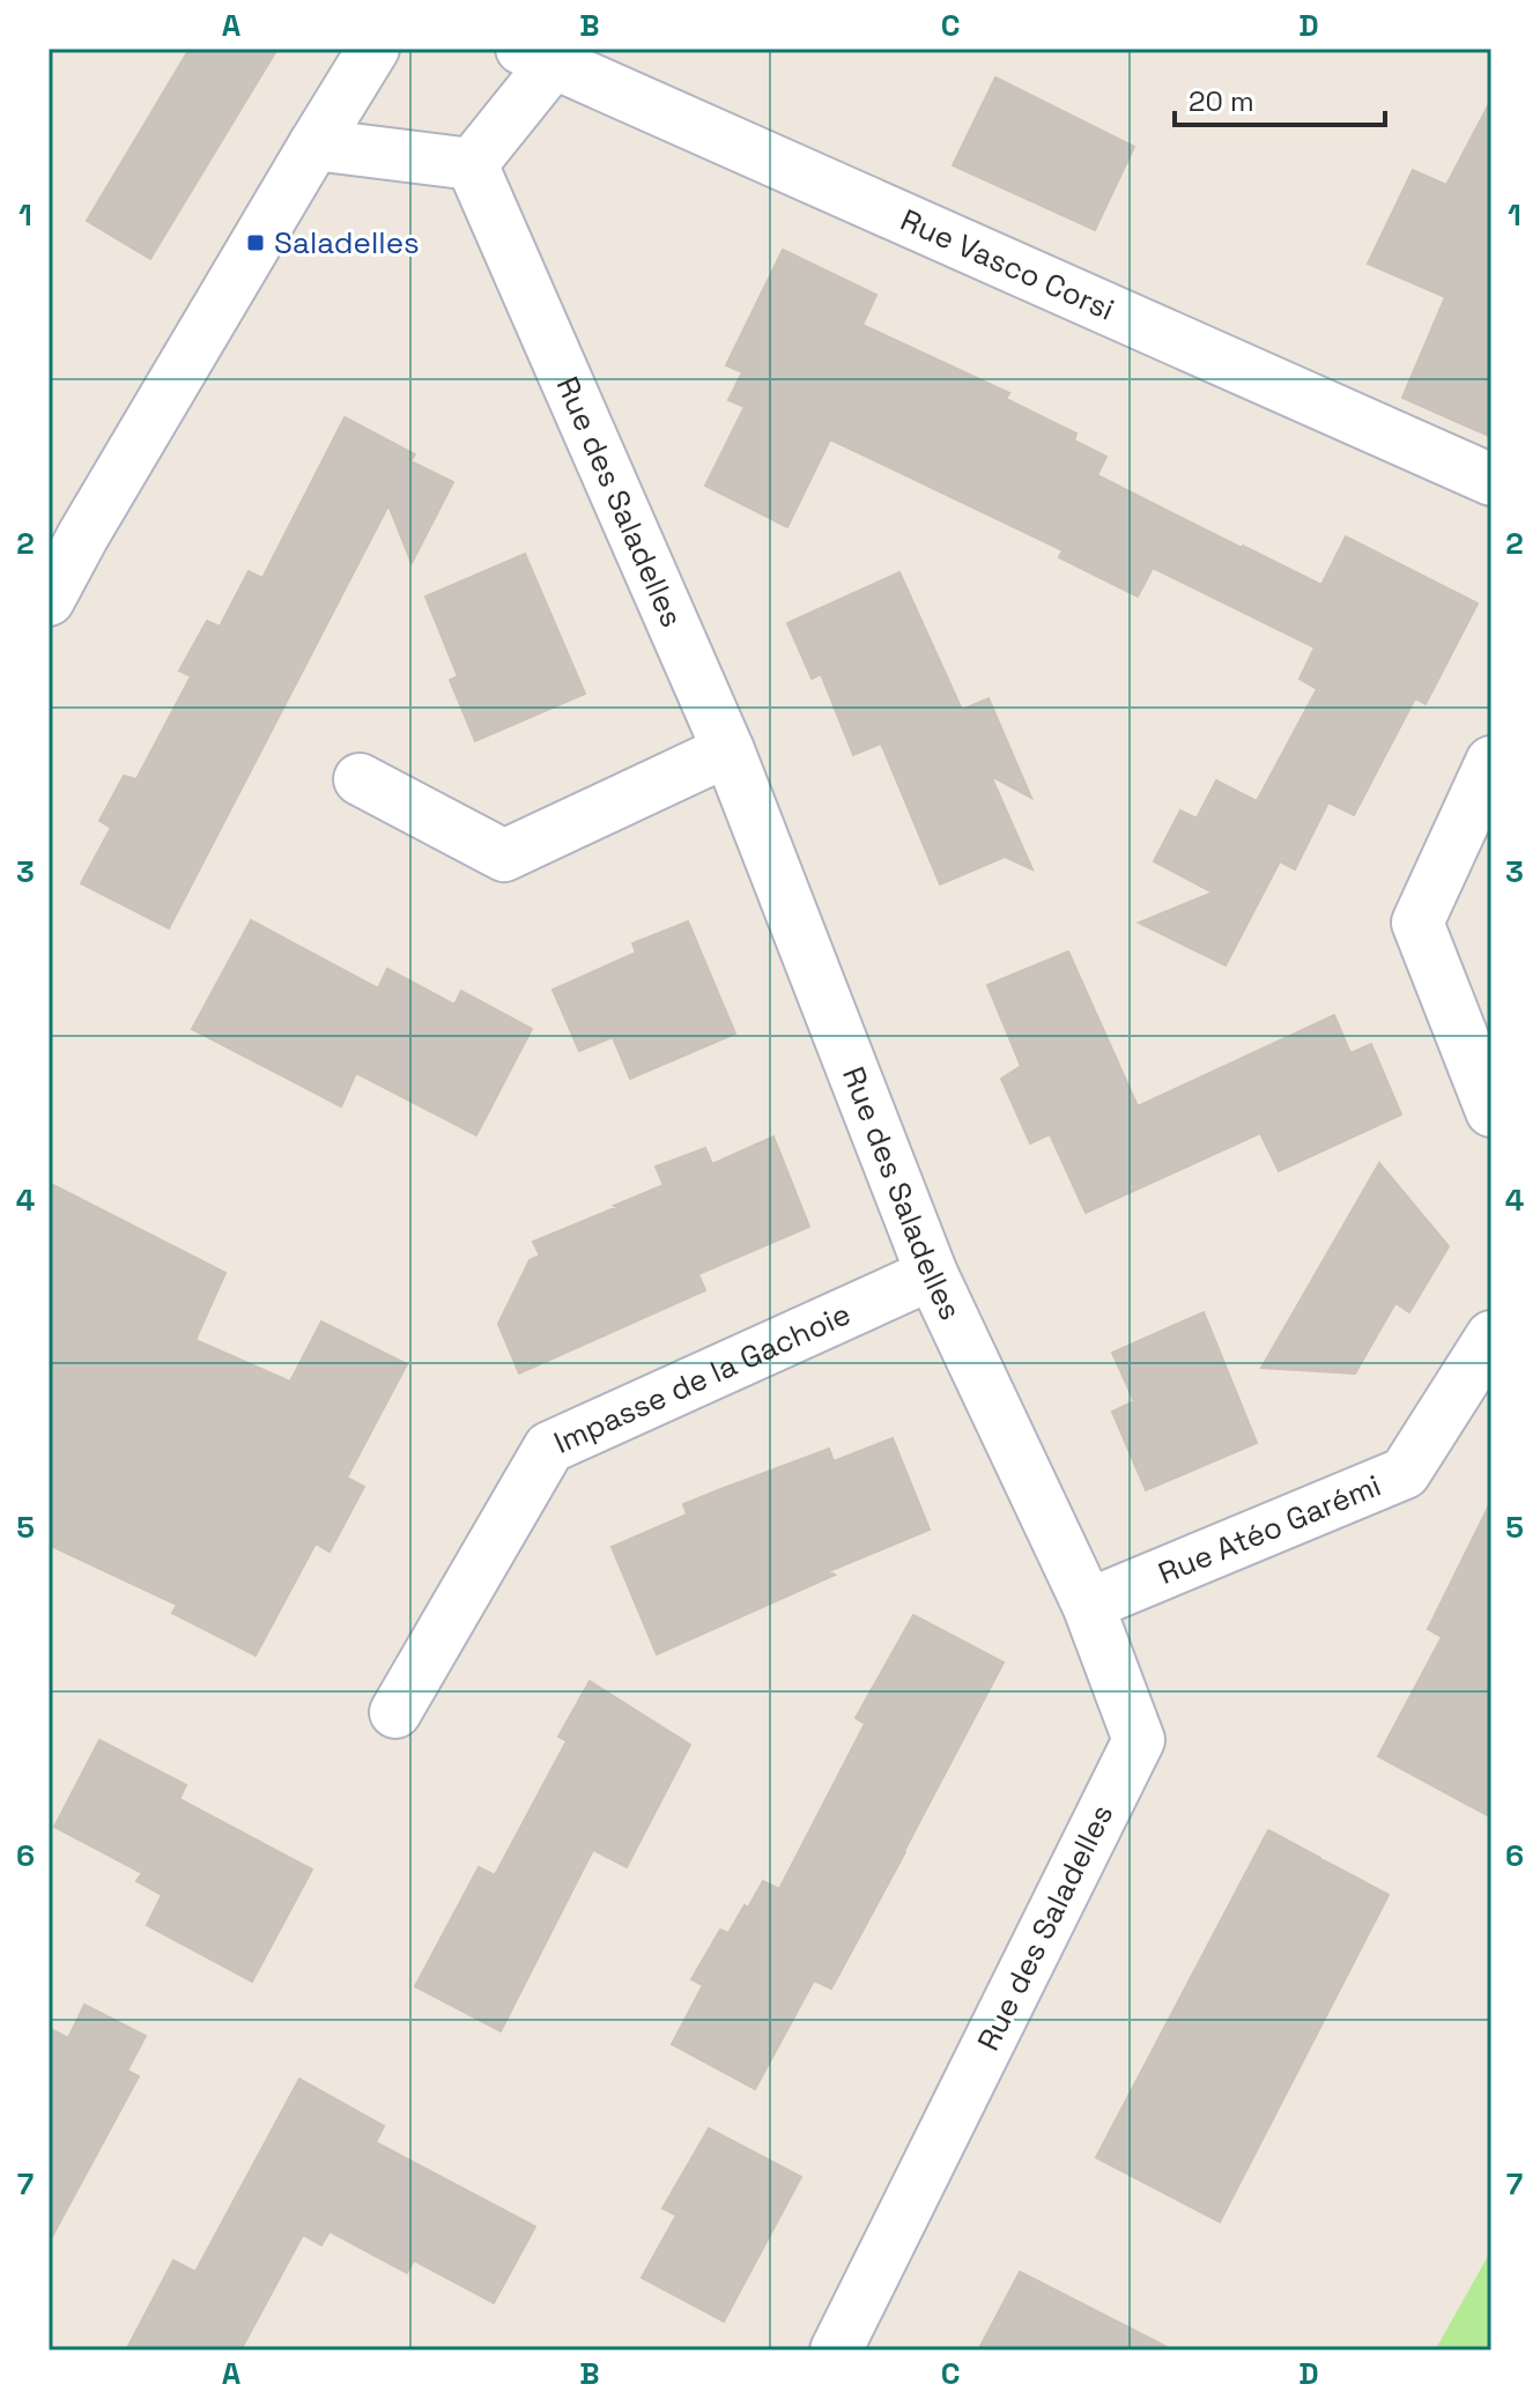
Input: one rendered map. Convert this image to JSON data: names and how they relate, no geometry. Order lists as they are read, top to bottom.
{
  "streets": {
    "street": [
      "Rue Vasco Corsi",
      "Rue des Saladelles",
      "Impasse de la Gachoie",
      "Rue Atéo Garémi"
    ]
  },
  "crossings": [
    ["Rue des Saladelles", "Impasse de la Gachoie"],
    ["Rue des Saladelles", "Rue Atéo Garémi"]
  ],
  "places": {
    "transit": ["Saladelles"]
  },
  "scale_bar": "20 m",
  "grid": {
    "columns": [
      "A",
      "B",
      "C",
      "D"
    ],
    "rows": [
      "1",
      "2",
      "3",
      "4",
      "5",
      "6",
      "7"
    ]
  }
}
